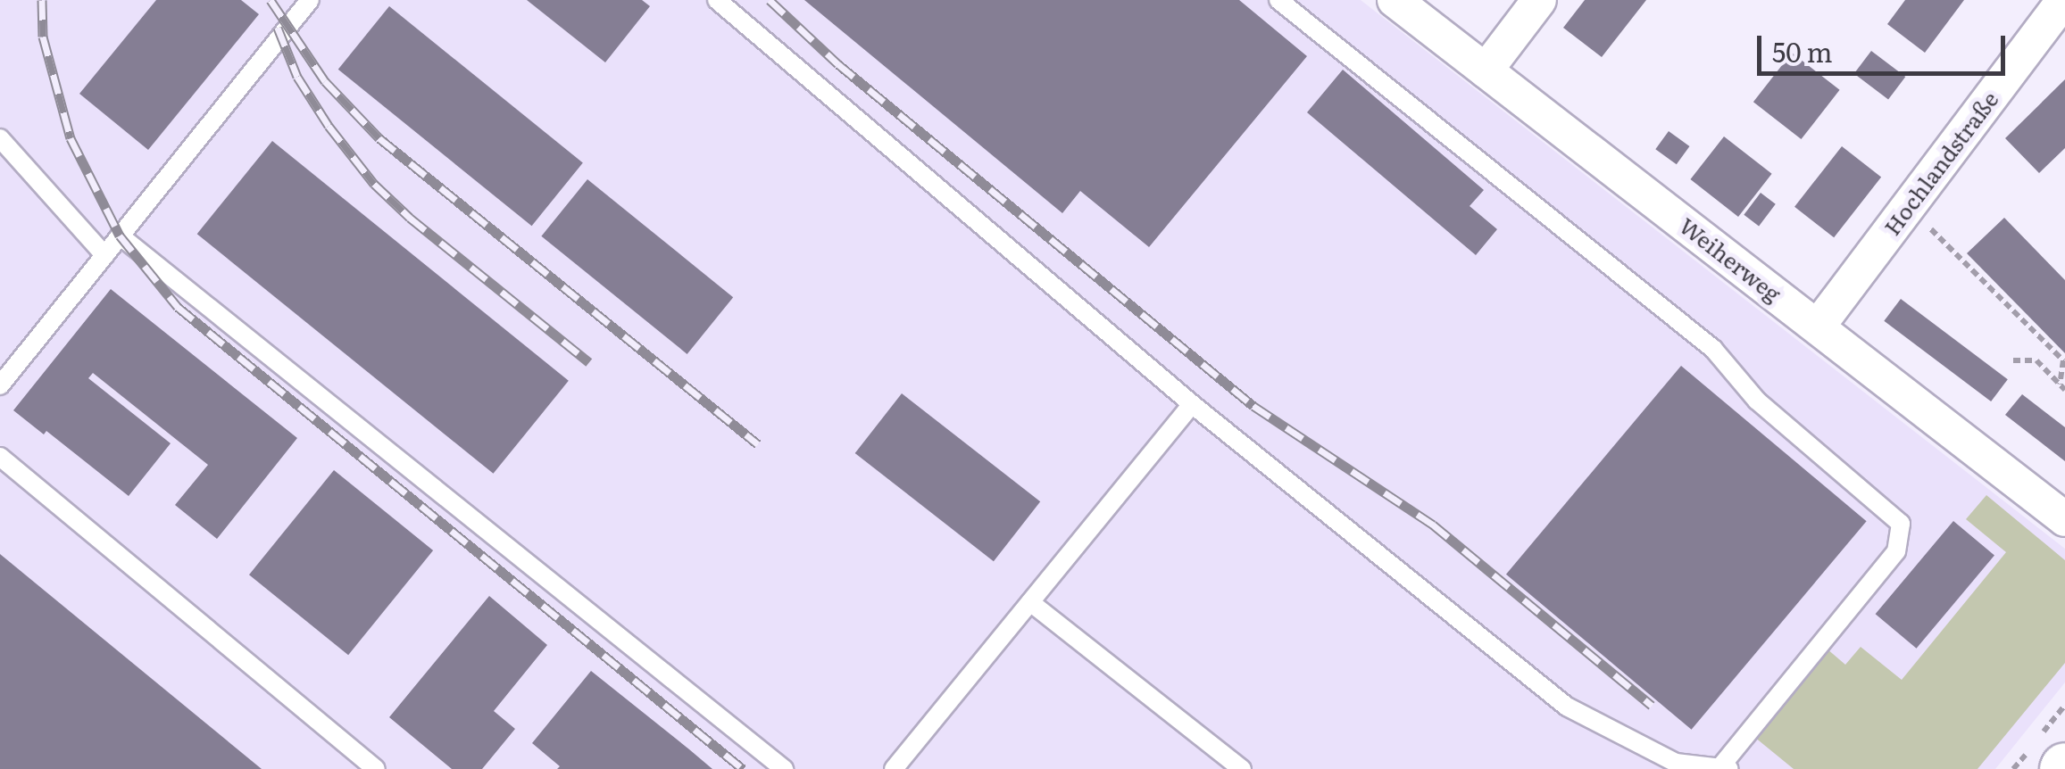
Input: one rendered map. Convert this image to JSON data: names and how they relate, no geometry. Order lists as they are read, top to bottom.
{
  "streets": {
    "street": ["Hochlandstraße", "Weiherweg"]
  },
  "crossings": [
    ["Hochlandstraße", "Weiherweg"]
  ],
  "scale_bar": "50 m"
}
